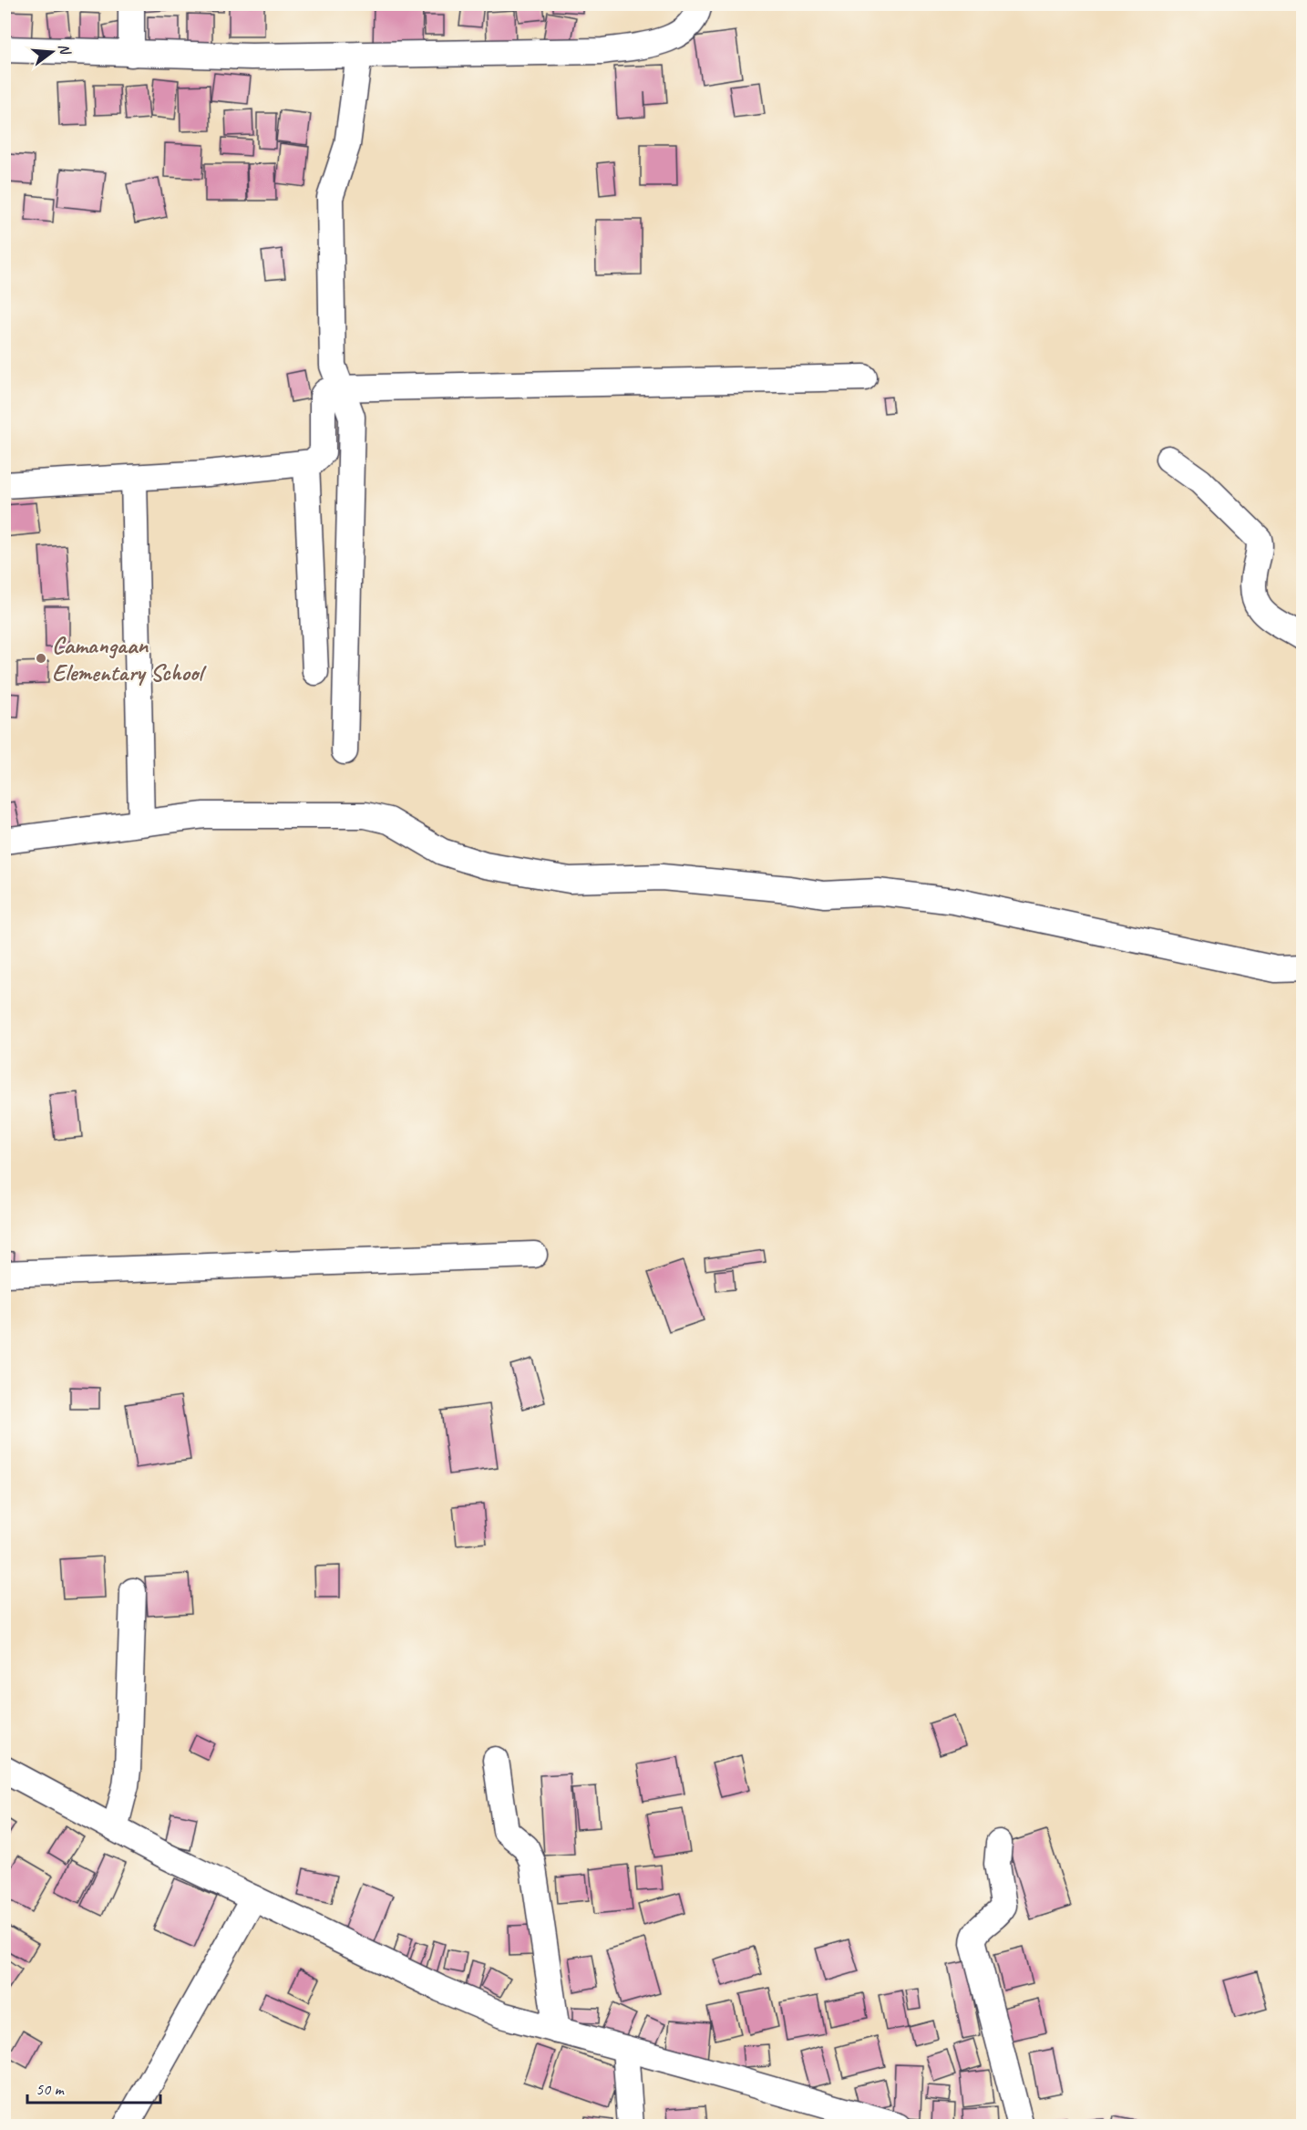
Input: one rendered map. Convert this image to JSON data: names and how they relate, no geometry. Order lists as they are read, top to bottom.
{
  "places": ["Camangaan Elementary School"],
  "scale_bar": "50 m",
  "north": "right"
}
